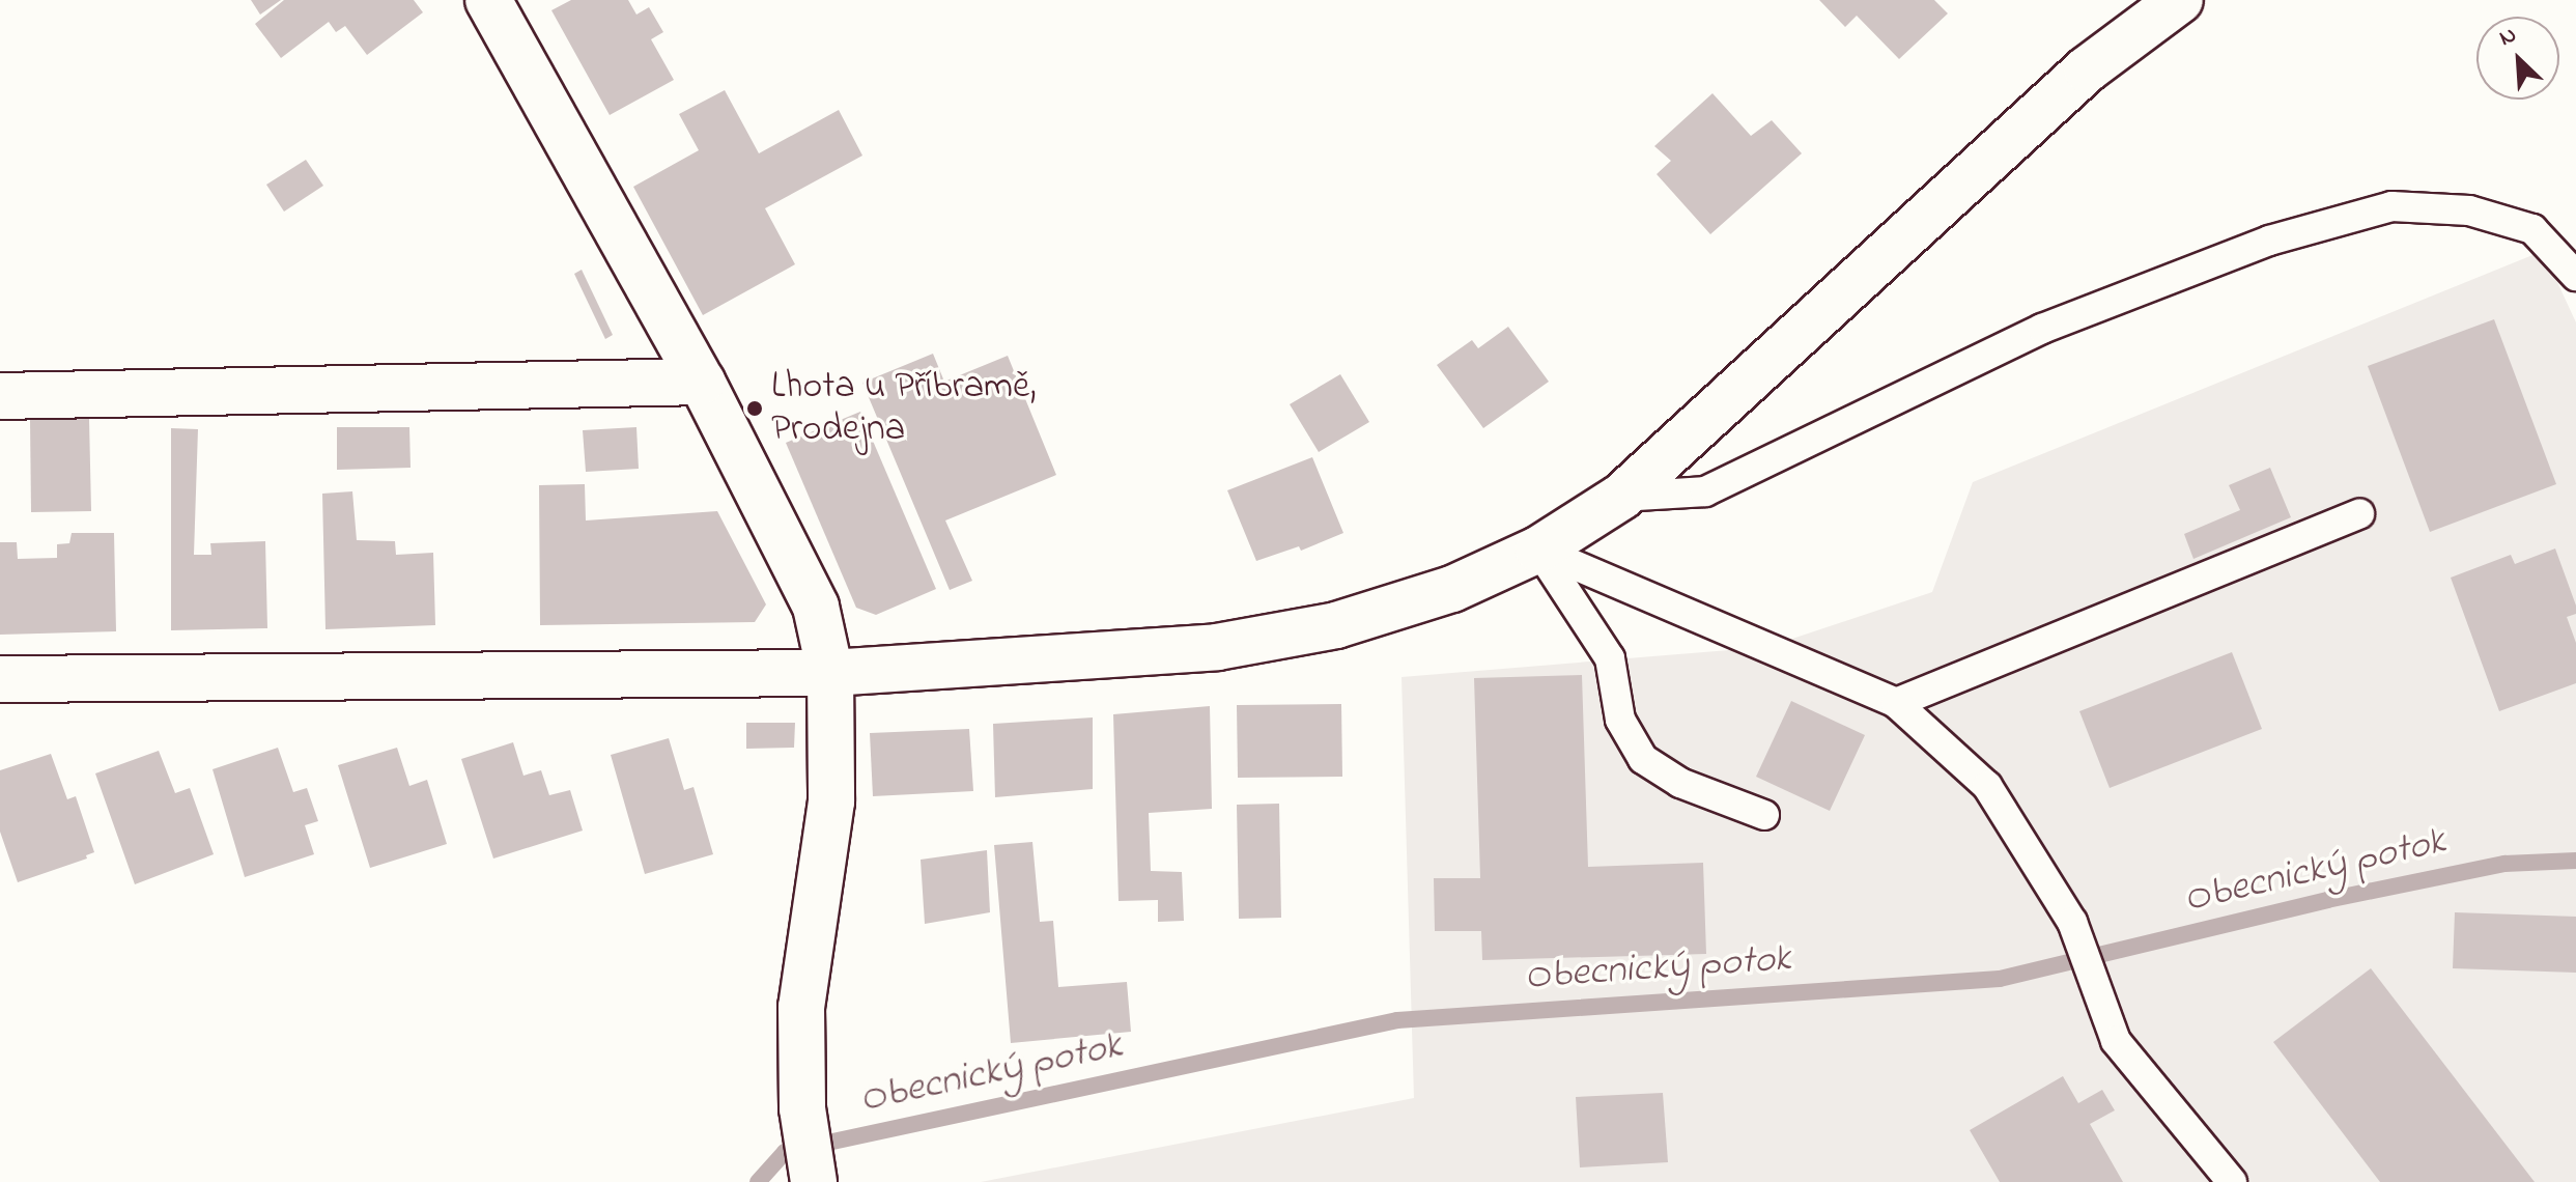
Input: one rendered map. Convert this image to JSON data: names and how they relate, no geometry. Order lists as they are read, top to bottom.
{
  "water": ["Obecnický potok"],
  "places": ["Lhota u Příbramě, Prodejna"],
  "north": "top left"
}
